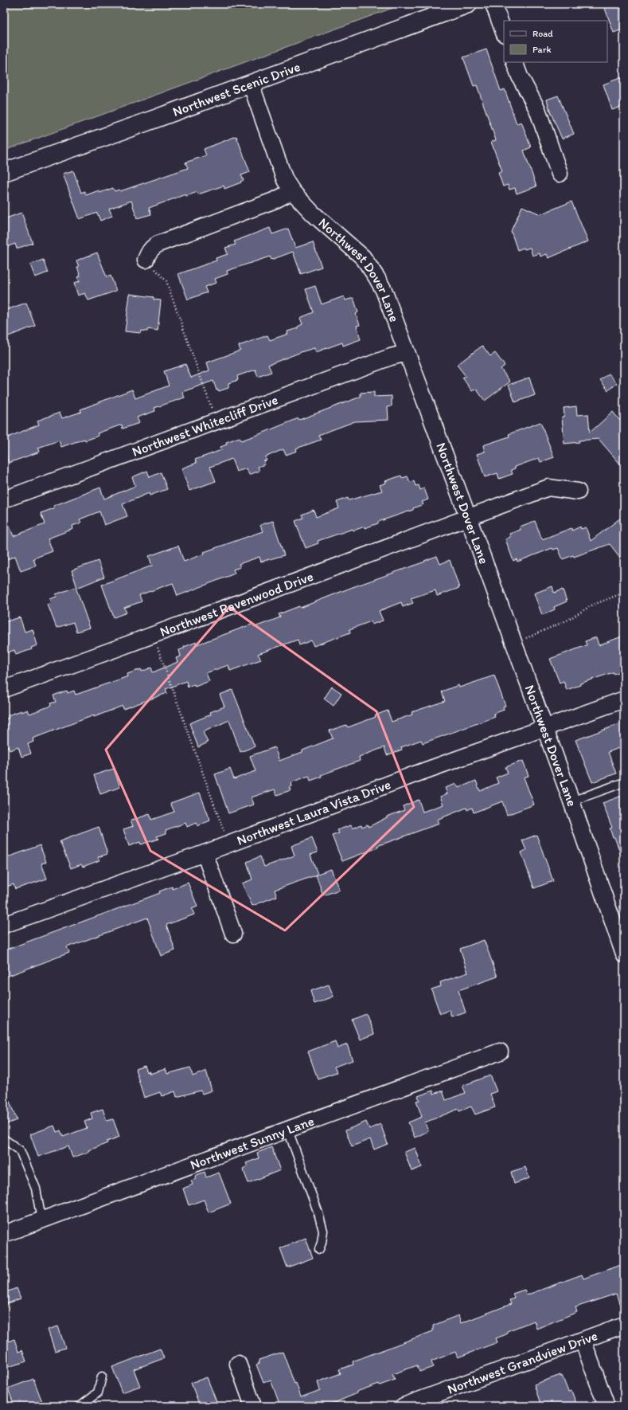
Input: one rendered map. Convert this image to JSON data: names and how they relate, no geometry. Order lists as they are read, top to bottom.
{
  "streets": {
    "main road": ["Northwest Scenic Drive"],
    "street": [
      "Northwest Dover Lane",
      "Northwest Whitecliff Drive",
      "Northwest Ravenwood Drive",
      "Northwest Laura Vista Drive",
      "Northwest Sunny Lane",
      "Northwest Grandview Drive"
    ]
  },
  "crossings": [
    ["Northwest Scenic Drive", "Northwest Dover Lane"],
    ["Northwest Dover Lane", "Northwest Whitecliff Drive"],
    ["Northwest Dover Lane", "Northwest Ravenwood Drive"],
    ["Northwest Dover Lane", "Northwest Laura Vista Drive"]
  ],
  "legend": ["Road", "Park"]
}
